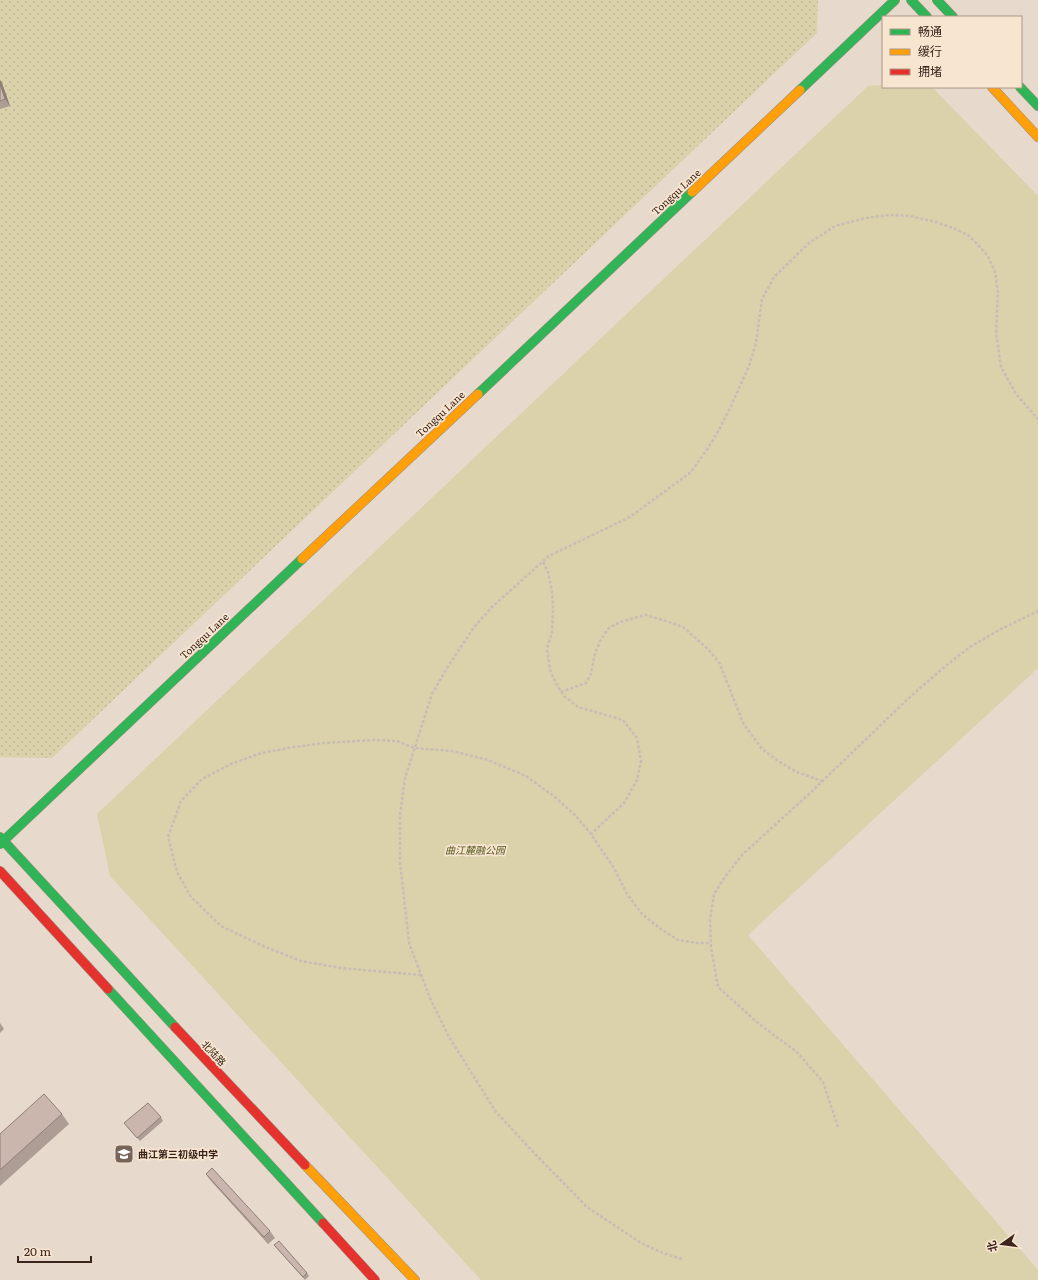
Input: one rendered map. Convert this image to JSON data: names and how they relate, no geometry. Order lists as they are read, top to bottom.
{
  "streets": {
    "street": ["Tongqu Lane", "北陆路"]
  },
  "crossings": [
    ["Tongqu Lane", "北陆路"]
  ],
  "parks": ["曲江麓融公园"],
  "places": {
    "school or university": ["曲江第三初级中学"]
  },
  "legend": ["畅通", "缓行", "拥堵"],
  "scale_bar": "20 m",
  "north": "left"
}
